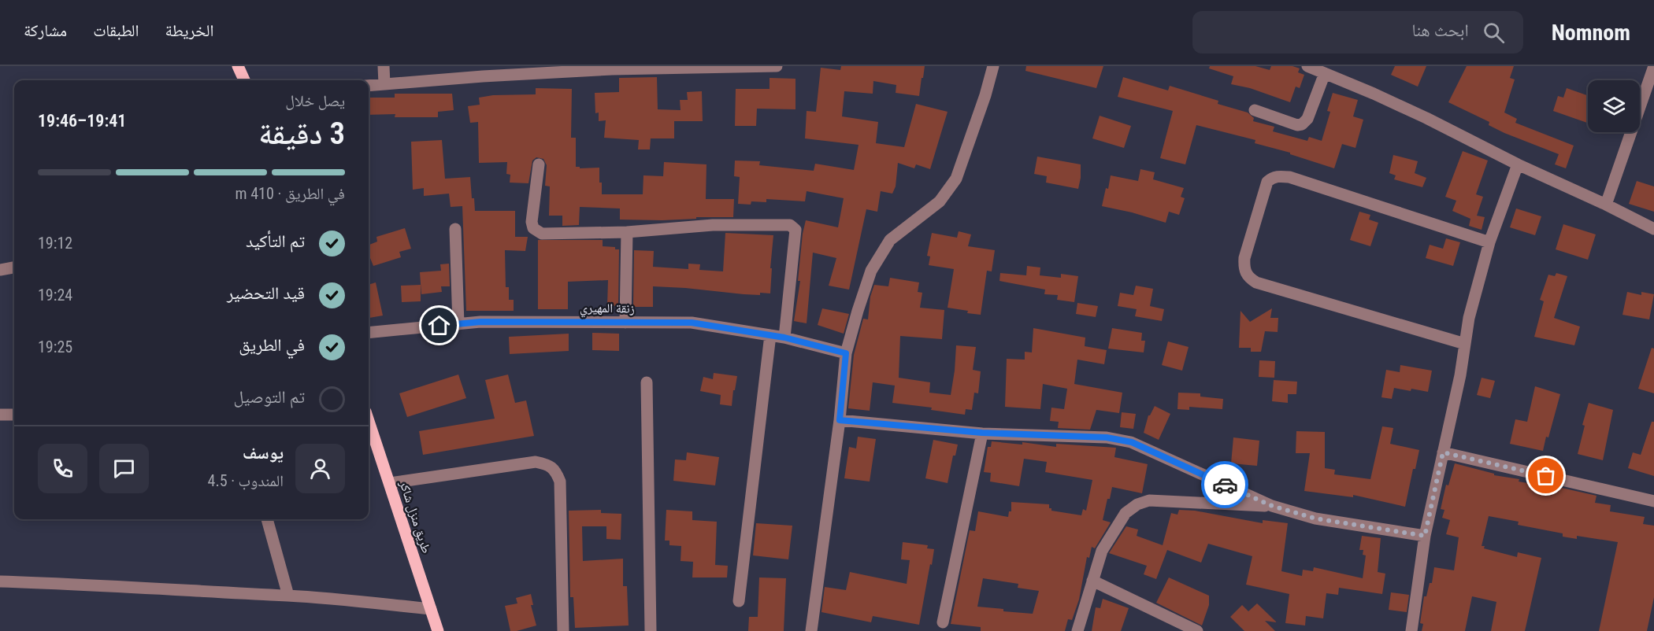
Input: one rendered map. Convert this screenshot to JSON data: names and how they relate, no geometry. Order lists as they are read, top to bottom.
{
  "streets": {
    "main road": ["طريق منزل شاكر"],
    "street": ["زنقة المهيري"]
  },
  "page": {
    "header": "Nomnom",
    "search": "ابحث هنا",
    "nav": ["الخريطة", "الطبقات", "مشاركة"],
    "heading": ["3 دقيقة", "يصل خلال", "19:41–19:46"],
    "panel": ["يوسف", "المندوب · 4.5"],
    "bar": "في الطريق · 410 m",
    "list": [
      ["تم التأكيد", "19:12"],
      ["قيد التحضير", "19:24"],
      ["في الطريق", "19:25"],
      "تم التوصيل"
    ]
  }
}
